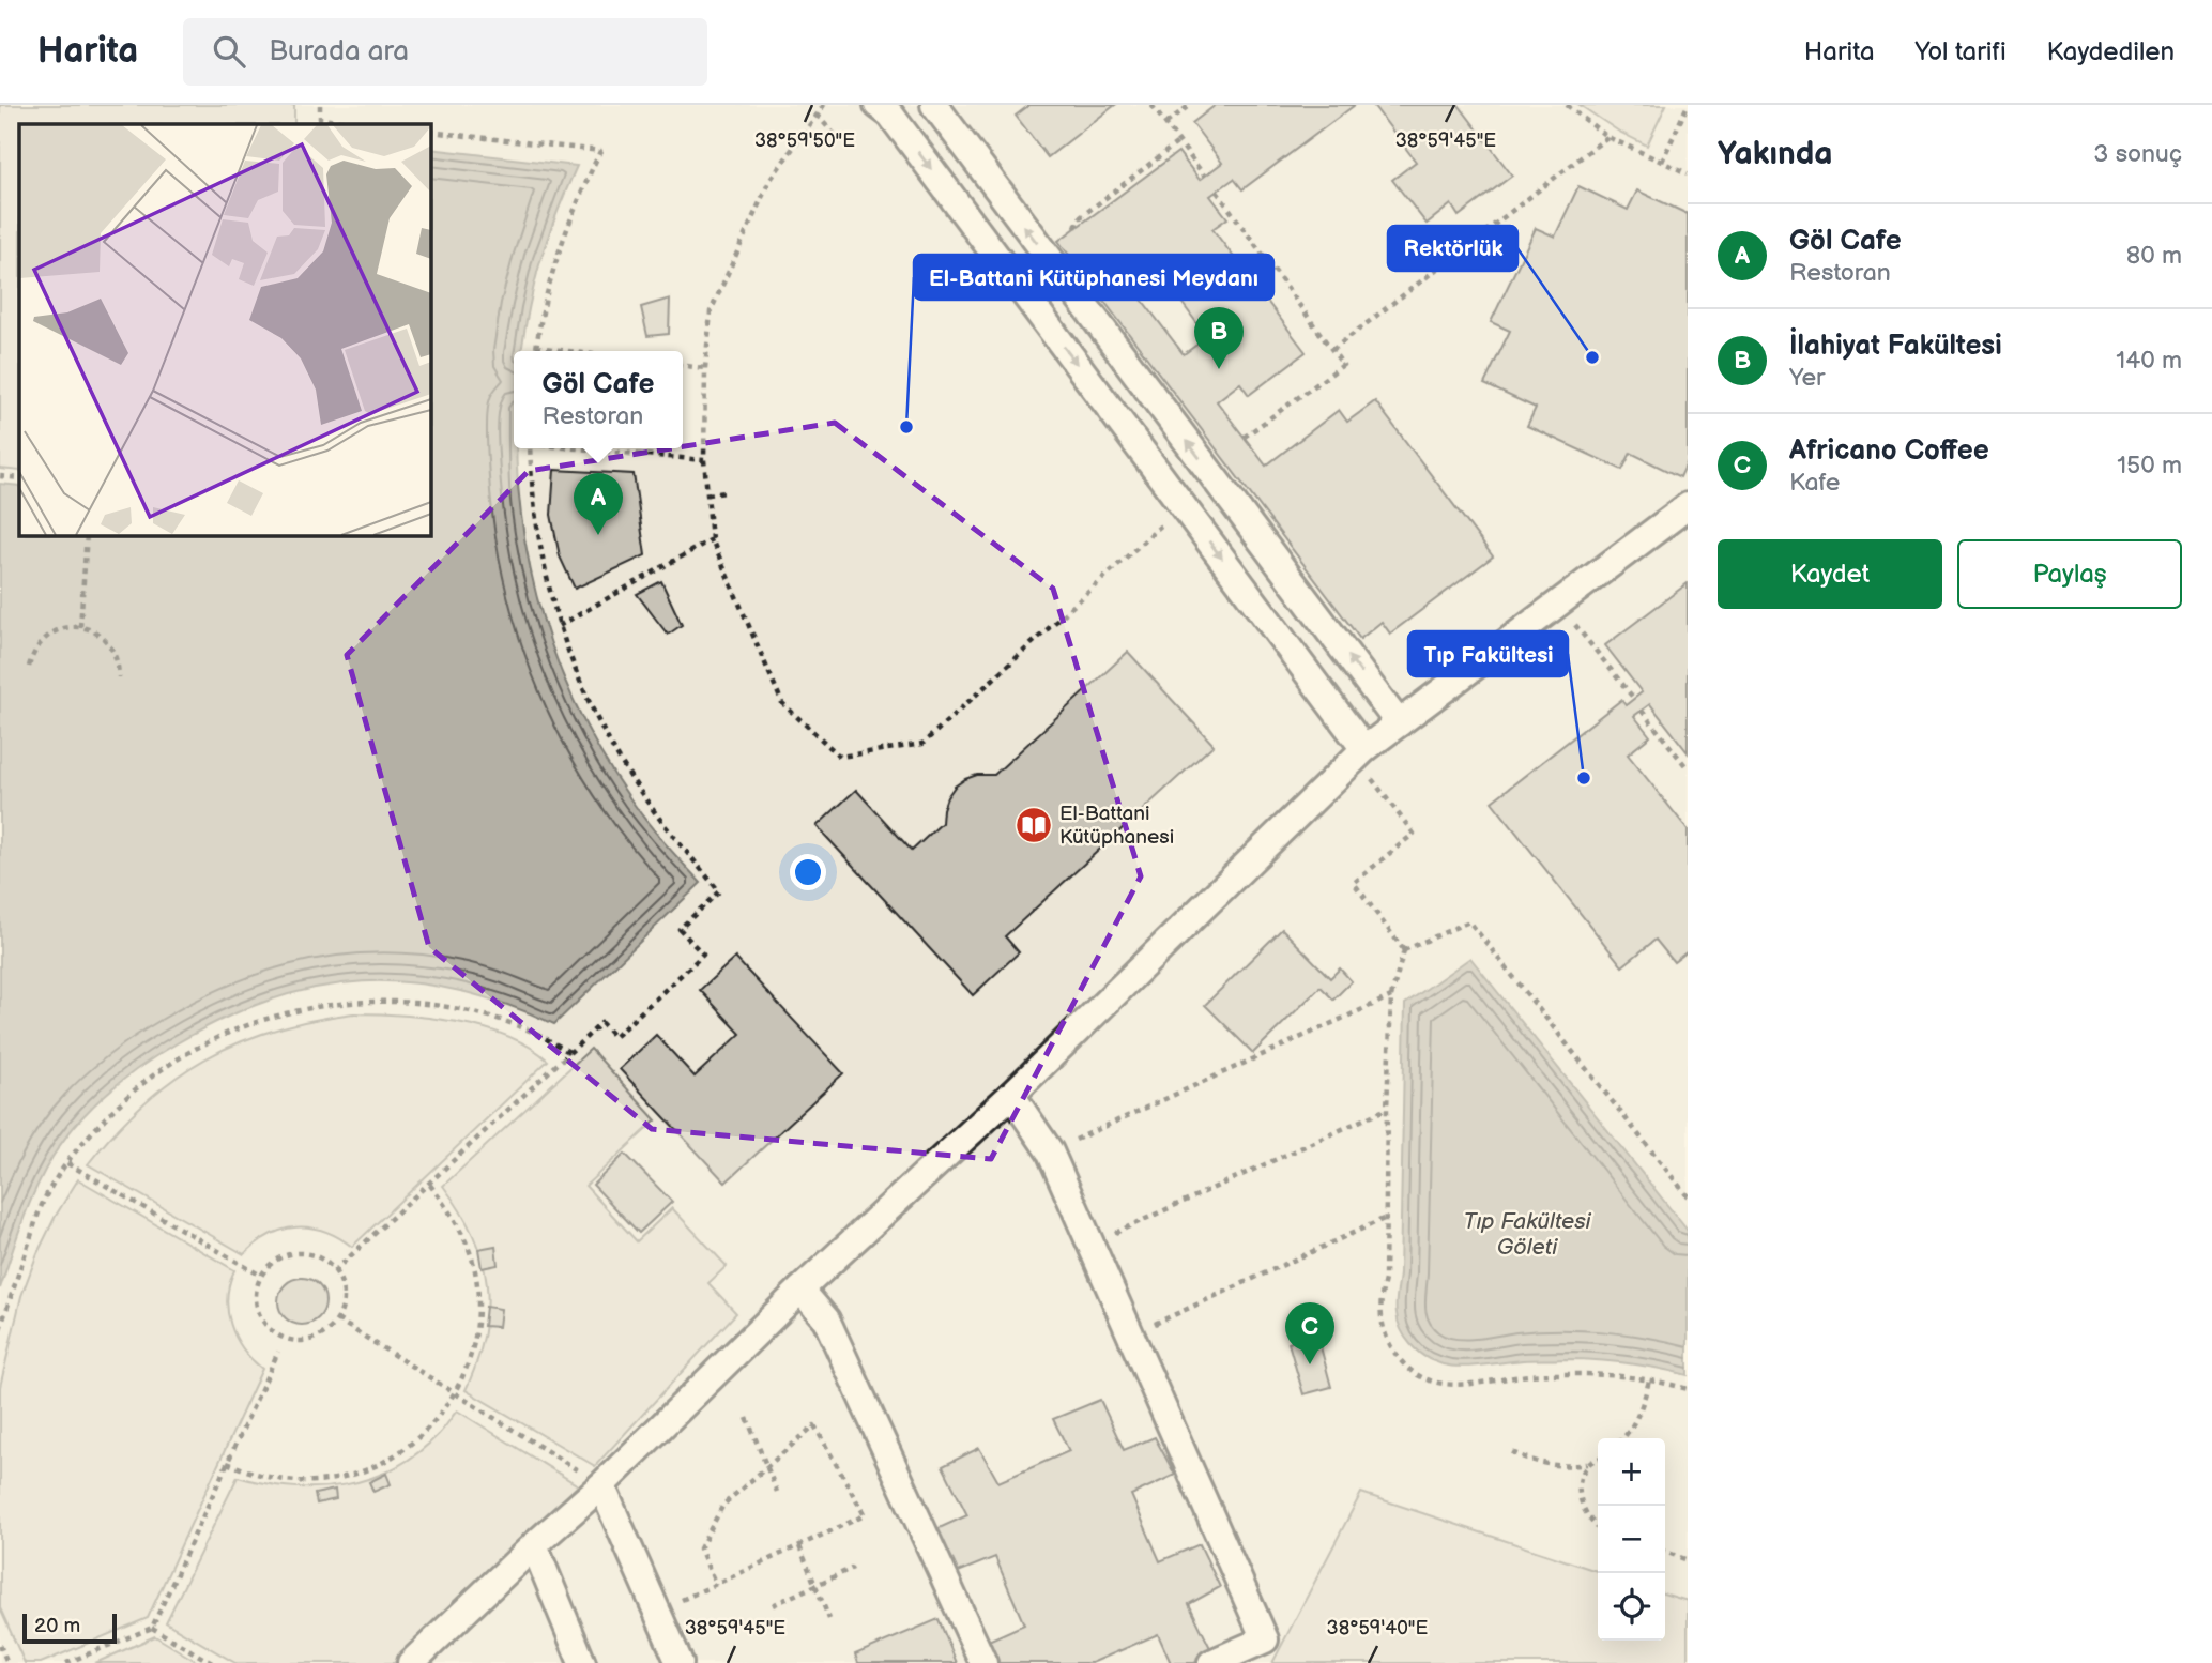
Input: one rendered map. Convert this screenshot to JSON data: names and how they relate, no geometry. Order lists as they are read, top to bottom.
{
  "water": ["Tıp Fakültesi Göleti"],
  "places": {
    "other": ["Rektörlük", "El-Battani Kütüphanesi Meydanı", "Tıp Fakültesi"],
    "library": ["El-Battani Kütüphanesi"]
  },
  "scale_bar": "20 m",
  "page": {
    "header": "Harita",
    "search": "Burada ara",
    "nav": ["Harita", "Yol tarifi", "Kaydedilen"],
    "heading": ["Yakında", "3 sonuç"],
    "list": [
      {
        "mark": "A",
        "name": "Göl Cafe",
        "note": "Restoran",
        "value": "80 m"
      },
      {
        "mark": "B",
        "name": "İlahiyat Fakültesi",
        "note": "Yer",
        "value": "140 m"
      },
      {
        "mark": "C",
        "name": "Africano Coffee",
        "note": "Kafe",
        "value": "150 m"
      }
    ],
    "pins": ["B", "A", "C"],
    "popup": ["Göl Cafe", "Restoran"],
    "buttons": ["Kaydet", "Paylaş"],
    "map_buttons": ["+", "−"],
    "scale": "20 m"
  },
  "coordinates": ["38°59'50\"E", "38°59'45\"E", "38°59'40\"E"]
}
